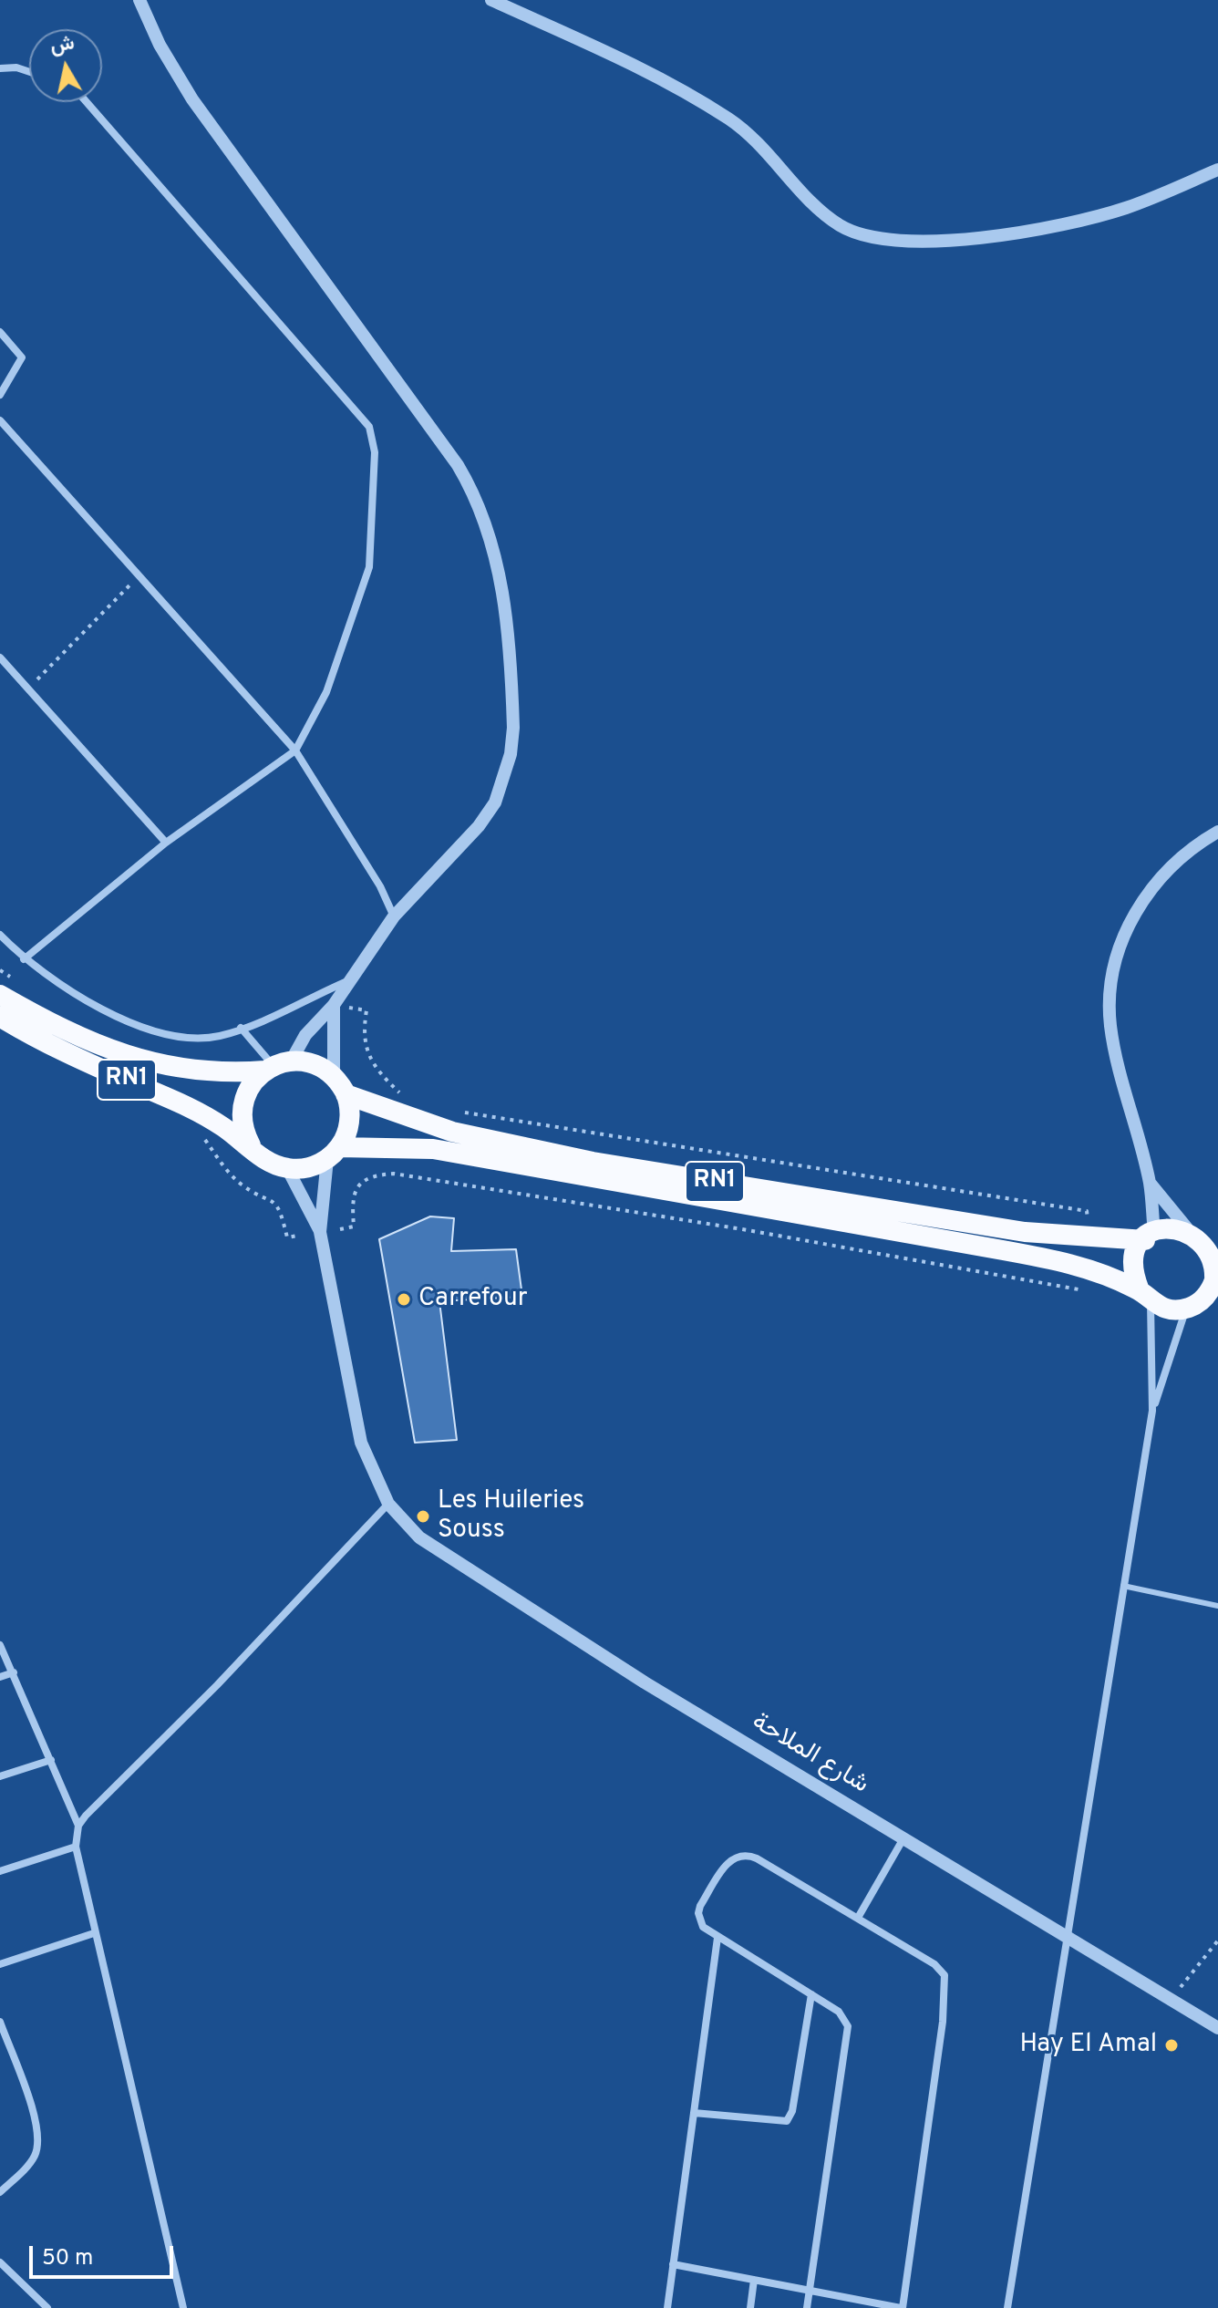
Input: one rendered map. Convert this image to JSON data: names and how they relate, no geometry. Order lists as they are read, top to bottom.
{
  "streets": {
    "highway": ["RN1"],
    "street": ["شارع الملاحة"]
  },
  "places": ["Carrefour", "Les Huileries Souss", "Hay El Amal"],
  "scale_bar": "50 m",
  "north": "top"
}
